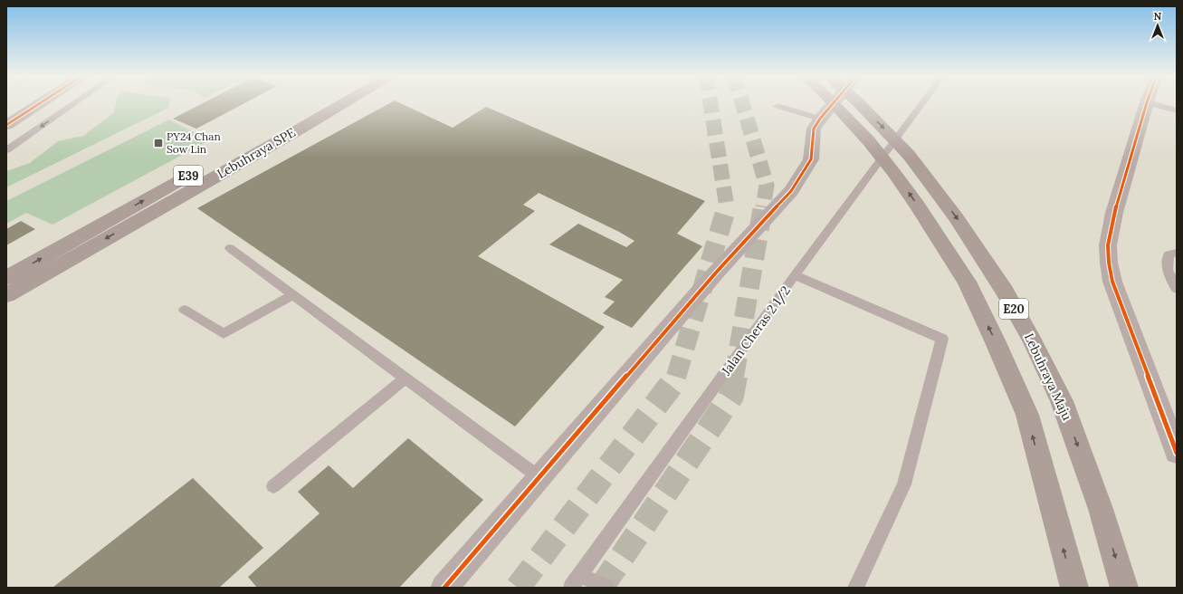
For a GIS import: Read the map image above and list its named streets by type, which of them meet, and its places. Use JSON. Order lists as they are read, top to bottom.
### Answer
{
  "streets": {
    "highway": [
      "Lebuhraya SPE",
      "E39",
      "E20",
      "Lebuhraya Maju"
    ],
    "lane": ["Jalan Cheras 2 1/2"]
  },
  "places": {
    "transit": ["PY24 Chan Sow Lin"]
  },
  "north": "top"
}
